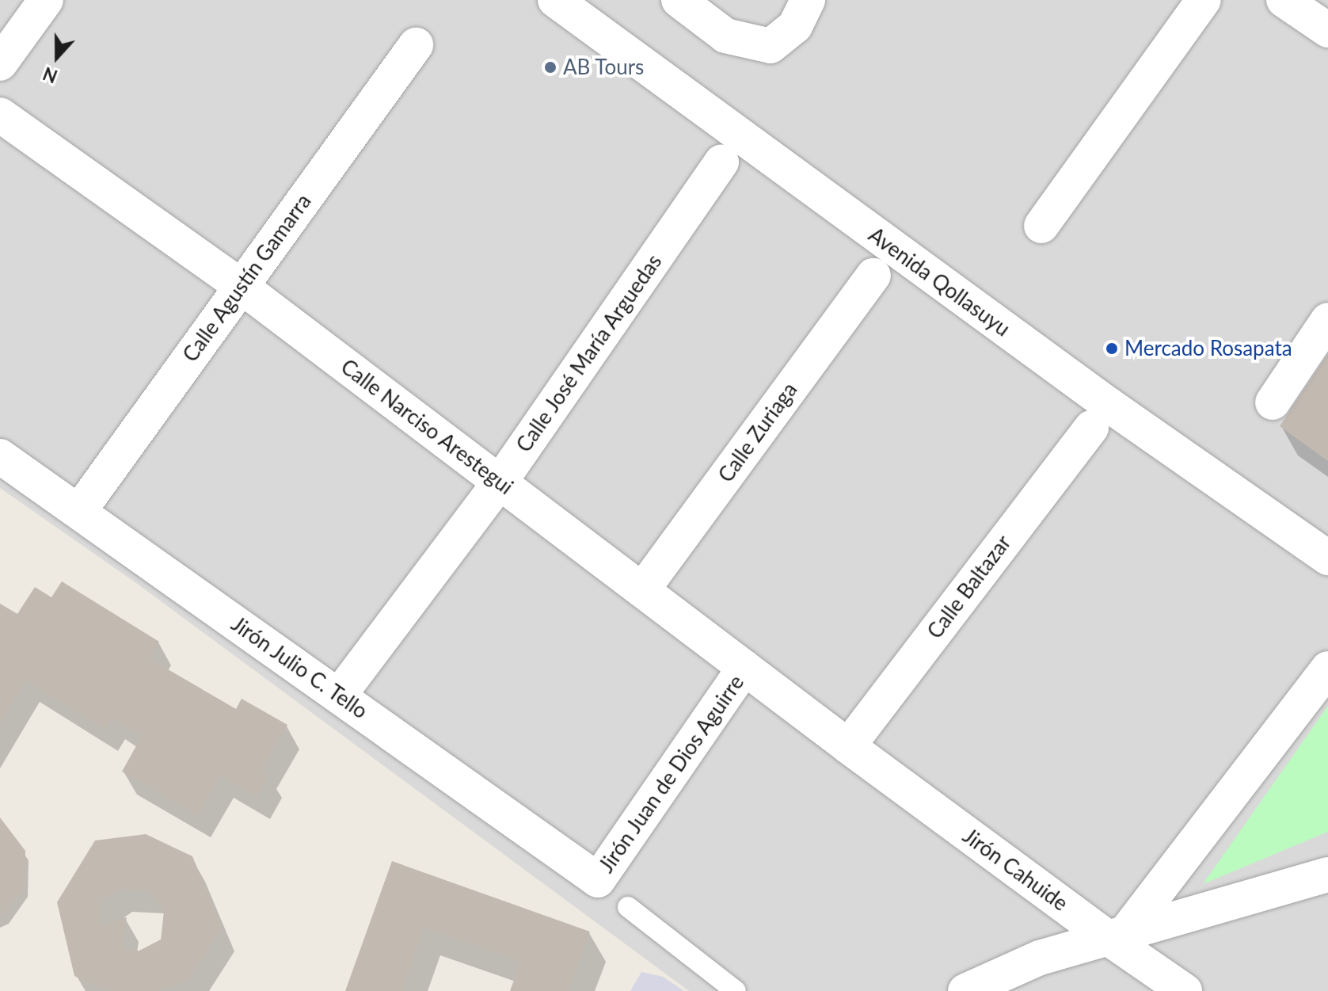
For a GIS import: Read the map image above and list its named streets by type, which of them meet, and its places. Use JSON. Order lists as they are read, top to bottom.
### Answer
{
  "streets": {
    "street": [
      "Calle Agustín Gamarra",
      "Avenida Qollasuyu",
      "Calle José María Arguedas",
      "Calle Narciso Arestegui",
      "Calle Zuriaga",
      "Calle Baltazar",
      "Jirón Julio C. Tello",
      "Jirón Juan de Dios Aguirre",
      "Jirón Cahuide"
    ]
  },
  "crossings": [
    ["Calle Agustín Gamarra", "Calle Narciso Arestegui"],
    ["Calle Agustín Gamarra", "Jirón Julio C. Tello"],
    ["Calle José María Arguedas", "Calle Narciso Arestegui"],
    ["Calle José María Arguedas", "Jirón Julio C. Tello"],
    ["Calle Narciso Arestegui", "Calle Zuriaga"],
    ["Calle Narciso Arestegui", "Calle Baltazar"],
    ["Calle Narciso Arestegui", "Jirón Juan de Dios Aguirre"],
    ["Calle Narciso Arestegui", "Jirón Cahuide"],
    ["Calle Baltazar", "Jirón Cahuide"],
    ["Jirón Julio C. Tello", "Jirón Juan de Dios Aguirre"]
  ],
  "places": ["AB Tours", "Mercado Rosapata"],
  "north": "bottom"
}
